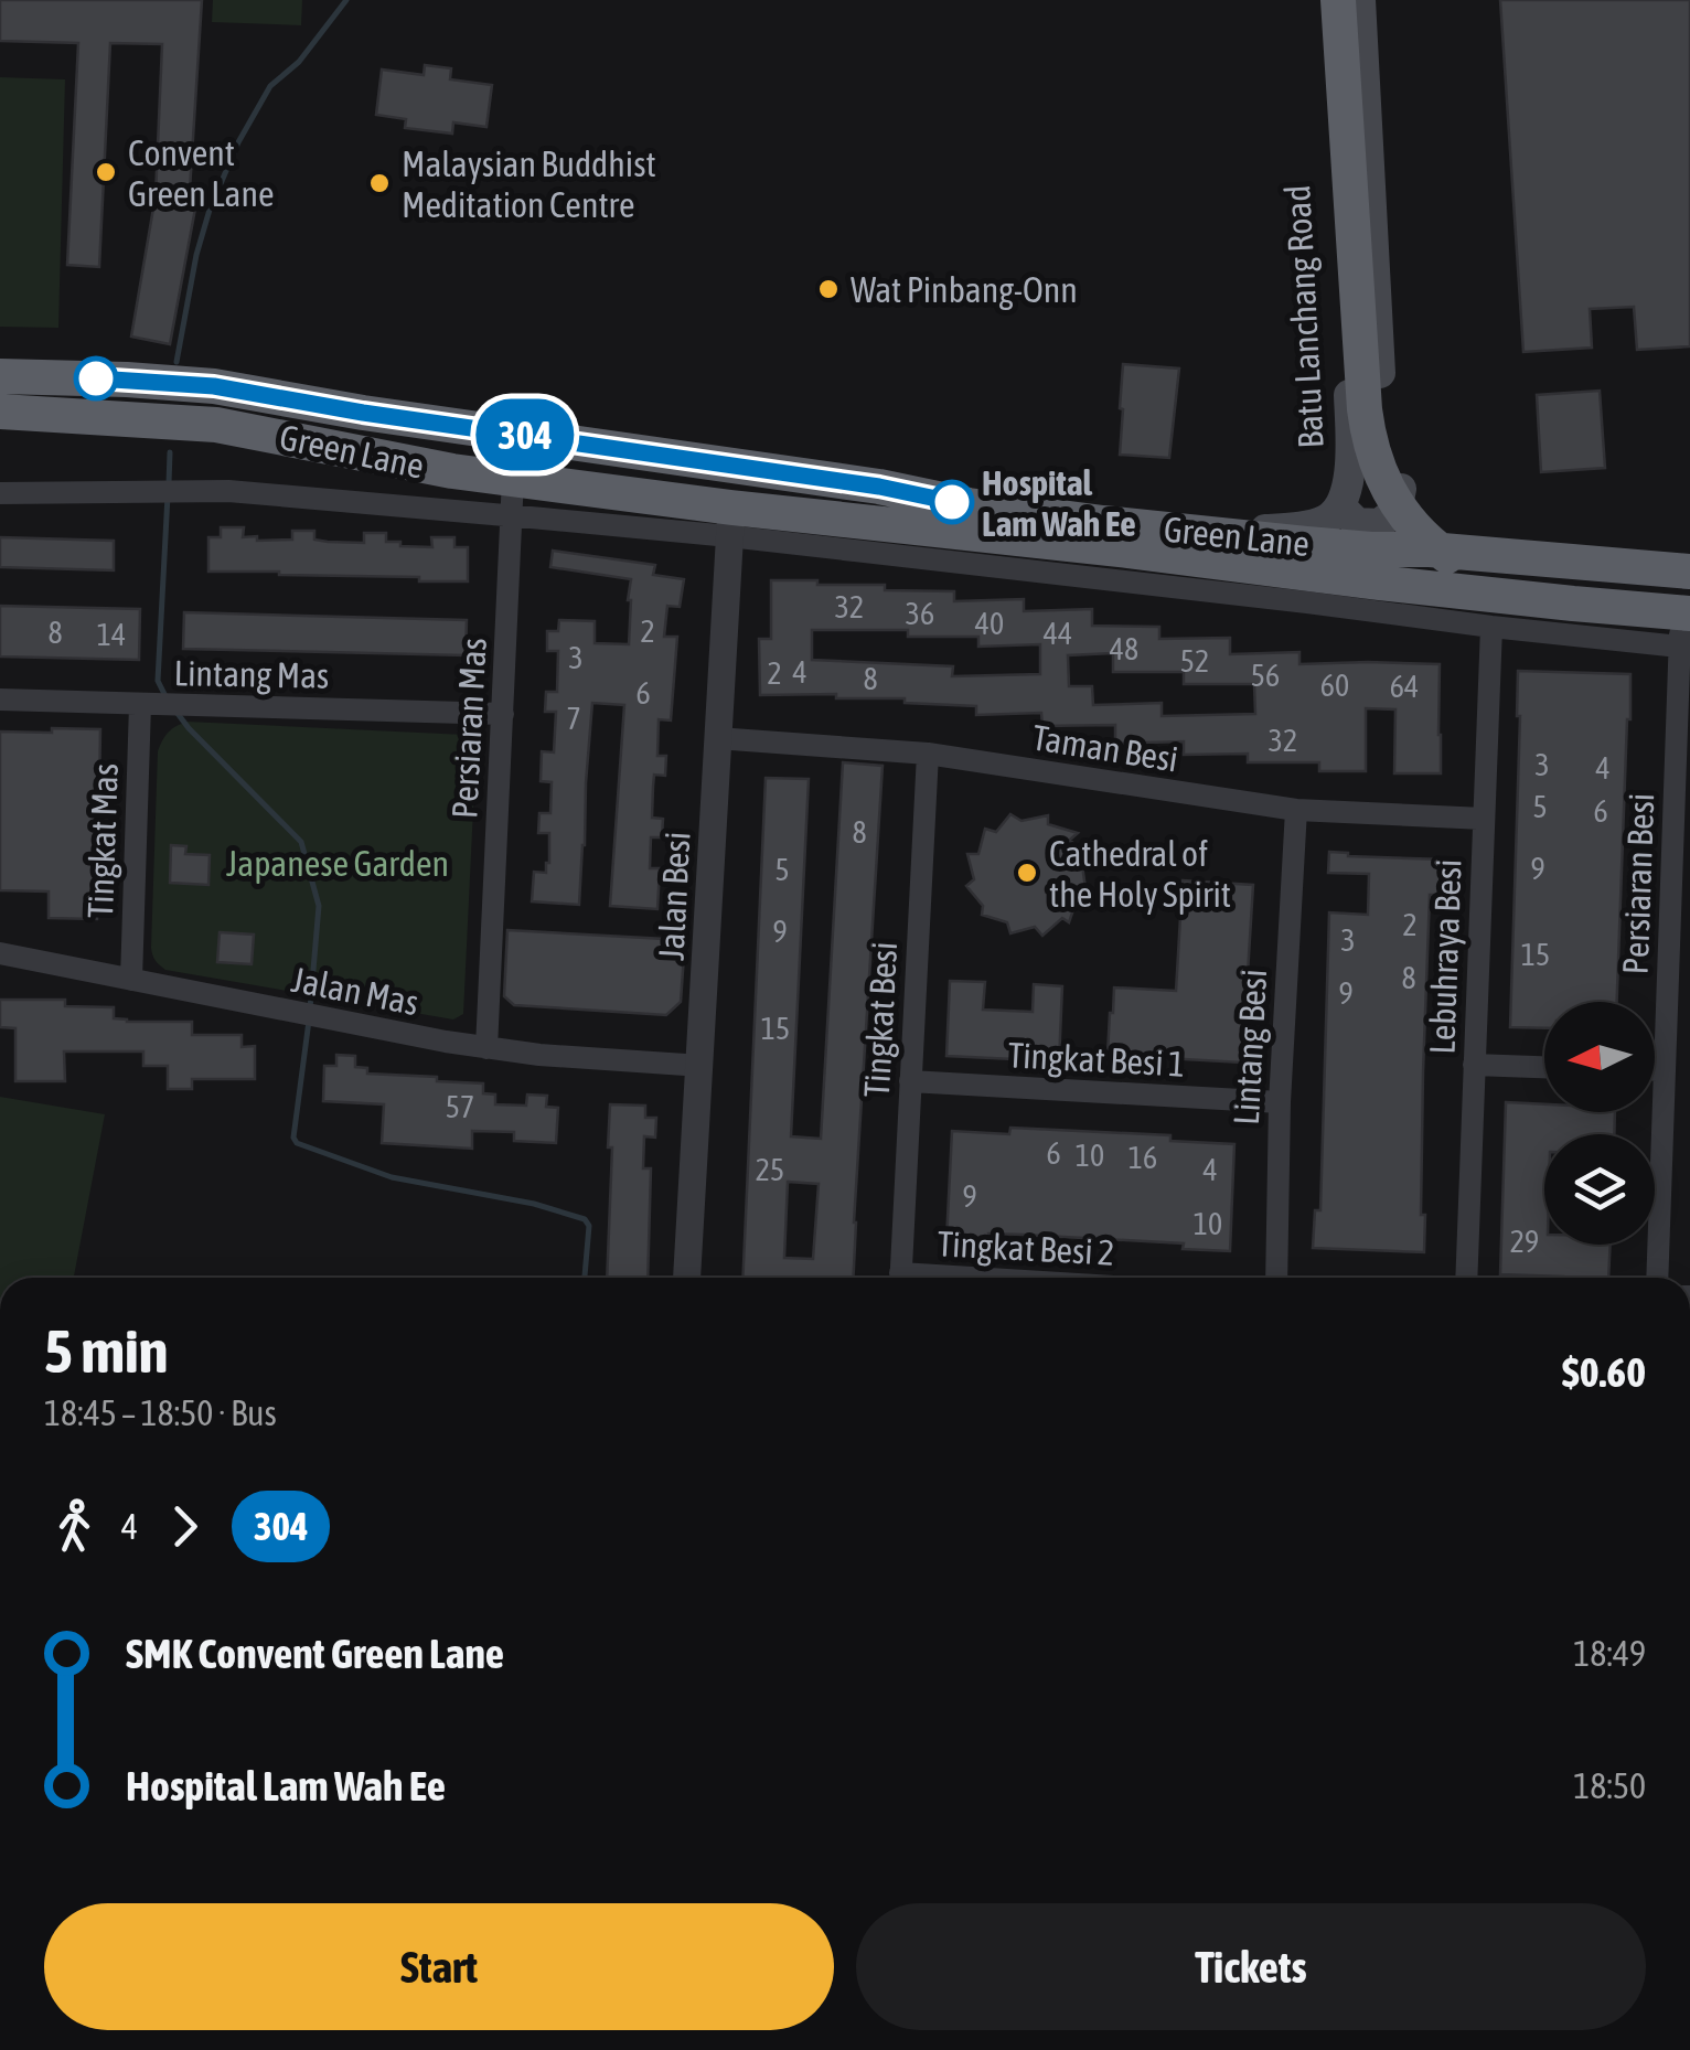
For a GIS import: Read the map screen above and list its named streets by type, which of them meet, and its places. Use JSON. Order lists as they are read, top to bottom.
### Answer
{
  "streets": {
    "highway": ["Green Lane"],
    "main road": ["Batu Lanchang Road"],
    "street": [
      "Lintang Mas",
      "Persiaran Mas",
      "Taman Besi",
      "Tingkat Mas",
      "Persiaran Besi",
      "Jalan Besi",
      "Lebuhraya Besi",
      "Jalan Mas",
      "Tingkat Besi",
      "Lintang Besi",
      "Tingkat Besi 1"
    ]
  },
  "crossings": [
    ["Batu Lanchang Road", "Green Lane"],
    ["Green Lane", "Persiaran Mas"],
    ["Green Lane", "Persiaran Besi"],
    ["Green Lane", "Jalan Besi"],
    ["Lintang Mas", "Persiaran Mas"],
    ["Lintang Mas", "Tingkat Mas"],
    ["Persiaran Mas", "Jalan Mas"],
    ["Taman Besi", "Jalan Besi"],
    ["Taman Besi", "Lebuhraya Besi"],
    ["Taman Besi", "Tingkat Besi"],
    ["Taman Besi", "Lintang Besi"],
    ["Tingkat Mas", "Jalan Mas"],
    ["Jalan Besi", "Jalan Mas"],
    ["Tingkat Besi", "Tingkat Besi 1"],
    ["Lintang Besi", "Tingkat Besi 1"]
  ],
  "parks": ["Japanese Garden"],
  "places": [
    "Convent Green Lane",
    "Malaysian Buddhist Meditation Centre",
    "Wat Pinbang-Onn",
    "Hospital Lam Wah Ee",
    "Cathedral of the Holy Spirit"
  ],
  "lines": ["bus line 304"],
  "house_numbers": [
    "32",
    "36",
    "40",
    "2",
    "8",
    "44",
    "14",
    "48",
    "3",
    "52",
    "4",
    "2",
    "56",
    "8",
    "60",
    "64",
    "6",
    "7",
    "32",
    "3",
    "4",
    "5",
    "6",
    "8",
    "9",
    "5",
    "2",
    "9",
    "3",
    "15",
    "8",
    "9",
    "15",
    "57",
    "6",
    "10",
    "16",
    "25",
    "4",
    "9",
    "10",
    "29"
  ],
  "north": "left",
  "page": {
    "on_map": "304",
    "heading": ["5 min", "18:45 – 18:50 · Bus", "$0.60"],
    "legs": ["4", "304"],
    "list": [
      {
        "name": "SMK Convent Green Lane",
        "value": "18:49"
      },
      {
        "name": "Hospital Lam Wah Ee",
        "value": "18:50"
      }
    ],
    "buttons": ["Start", "Tickets"]
  }
}
